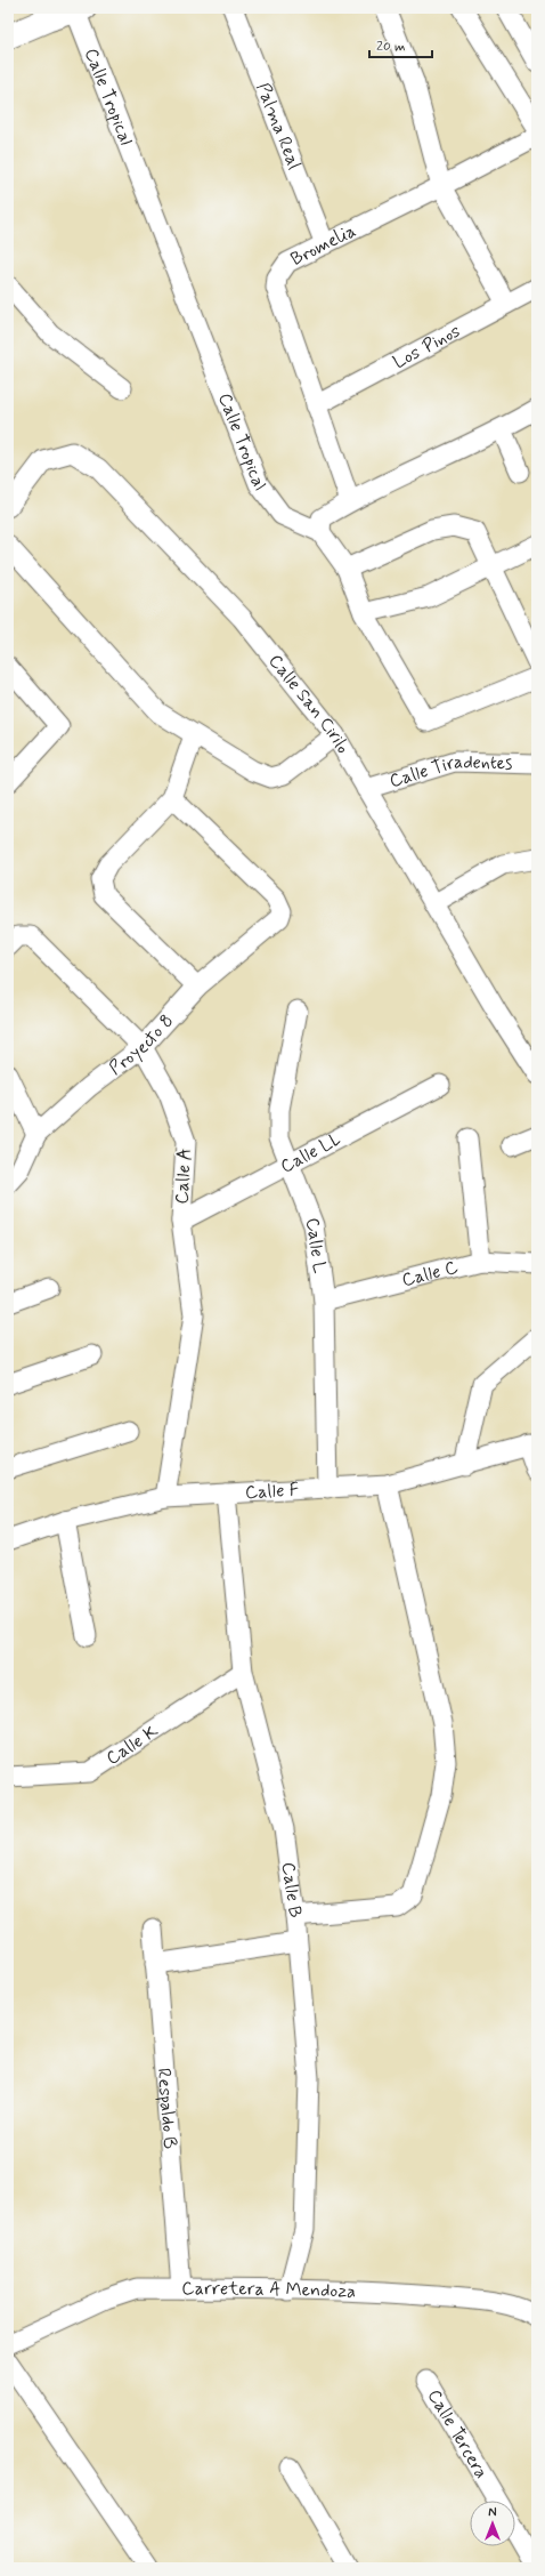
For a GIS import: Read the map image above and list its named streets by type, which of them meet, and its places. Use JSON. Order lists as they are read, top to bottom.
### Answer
{
  "streets": {
    "street": [
      "Calle Tropical",
      "Palma Real",
      "Bromelia",
      "Los Pinos",
      "Calle San Cirilo",
      "Calle Tiradentes",
      "Proyecto 8",
      "Calle LL",
      "Calle A",
      "Calle L",
      "Calle C",
      "Calle F",
      "Calle K",
      "Calle B",
      "Respaldo B",
      "Carretera A Mendoza",
      "Calle Tercera"
    ]
  },
  "crossings": [
    ["Palma Real", "Bromelia"],
    ["Bromelia", "Los Pinos"],
    ["Calle San Cirilo", "Calle Tiradentes"],
    ["Proyecto 8", "Calle A"],
    ["Calle LL", "Calle A"],
    ["Calle LL", "Calle L"],
    ["Calle A", "Calle F"],
    ["Calle L", "Calle C"],
    ["Calle L", "Calle F"],
    ["Calle F", "Calle B"],
    ["Calle K", "Calle B"],
    ["Calle B", "Carretera A Mendoza"],
    ["Respaldo B", "Carretera A Mendoza"]
  ],
  "scale_bar": "20 m",
  "north": "top"
}
